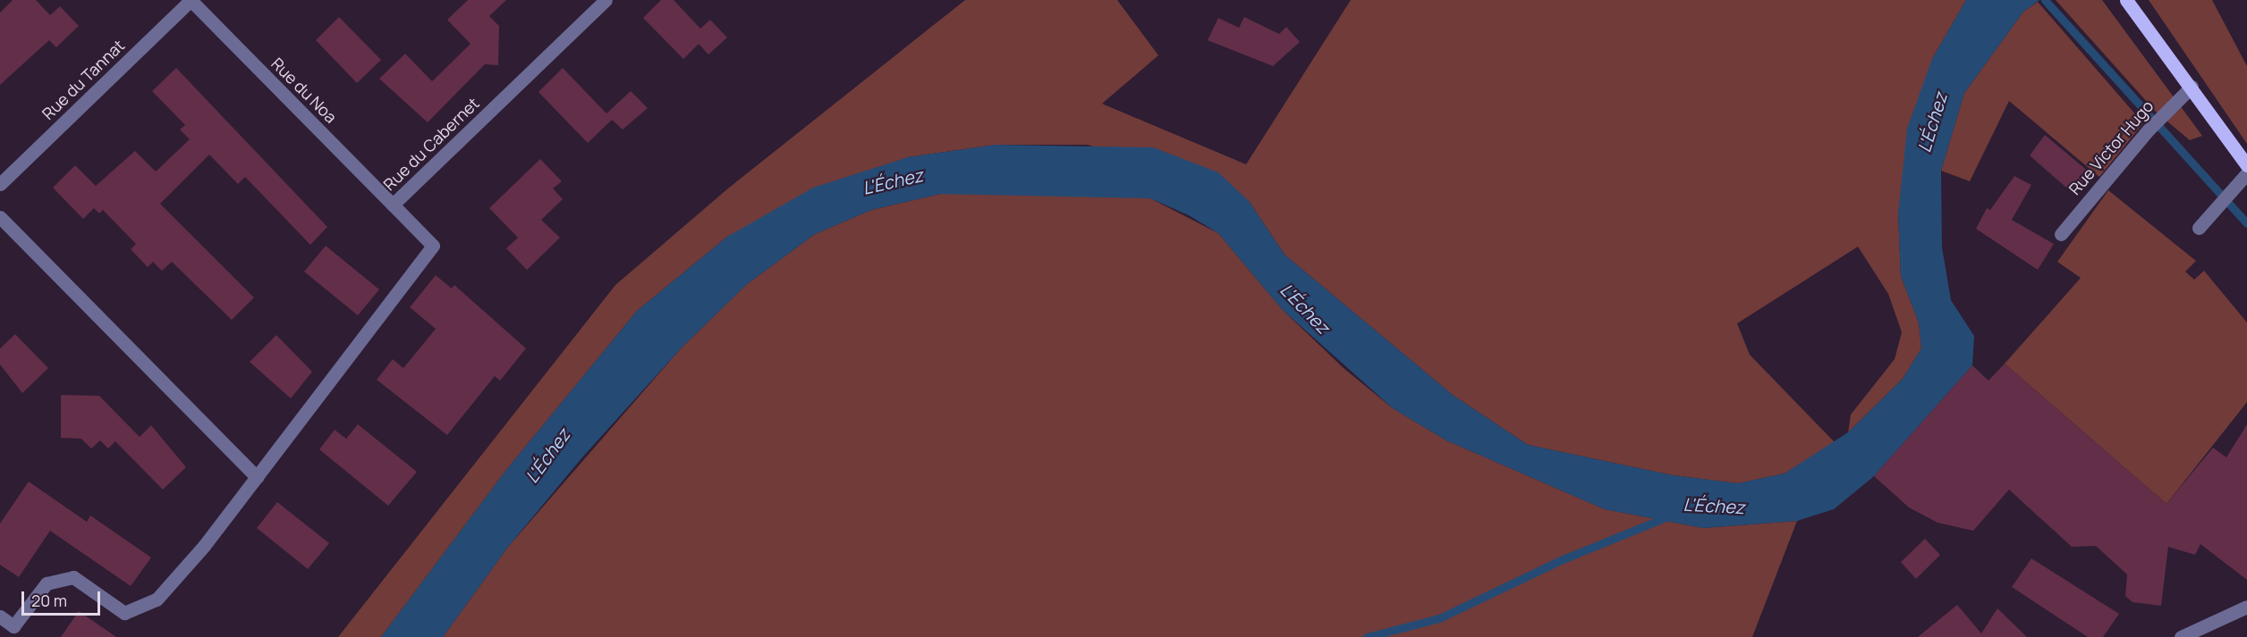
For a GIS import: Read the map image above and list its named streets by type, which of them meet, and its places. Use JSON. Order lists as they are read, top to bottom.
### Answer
{
  "streets": {
    "street": [
      "Rue du Tannat",
      "Rue du Noa",
      "Rue du Cabernet",
      "Rue Victor Hugo"
    ]
  },
  "crossings": [
    ["Rue du Tannat", "Rue du Noa"],
    ["Rue du Noa", "Rue du Cabernet"]
  ],
  "water": ["L'Échez"],
  "scale_bar": "20 m"
}
